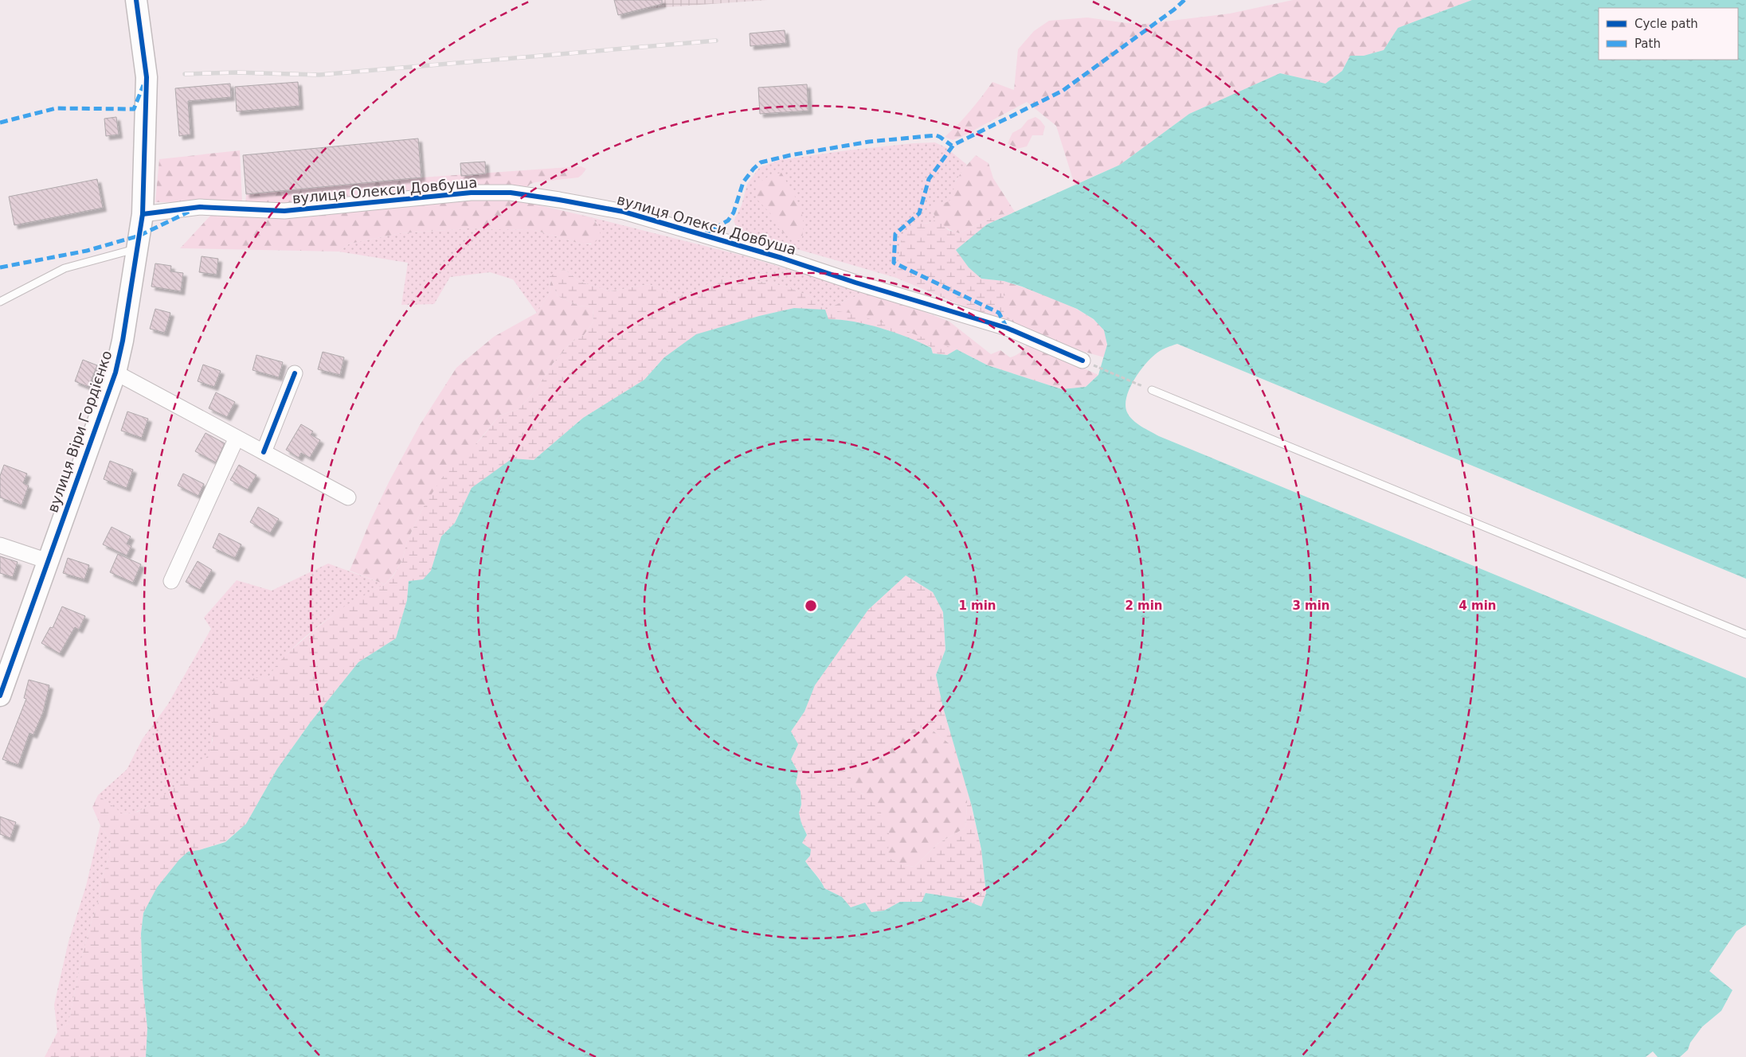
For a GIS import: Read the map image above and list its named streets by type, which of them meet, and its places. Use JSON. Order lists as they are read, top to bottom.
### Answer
{
  "streets": {
    "street": ["вулиця Олекси Довбуша", "вулиця Віри Гордієнко"]
  },
  "crossings": [
    ["вулиця Олекси Довбуша", "вулиця Віри Гордієнко"]
  ],
  "legend": ["Cycle path", "Path"],
  "rings": [
    "1 min",
    "2 min",
    "3 min",
    "4 min"
  ]
}
